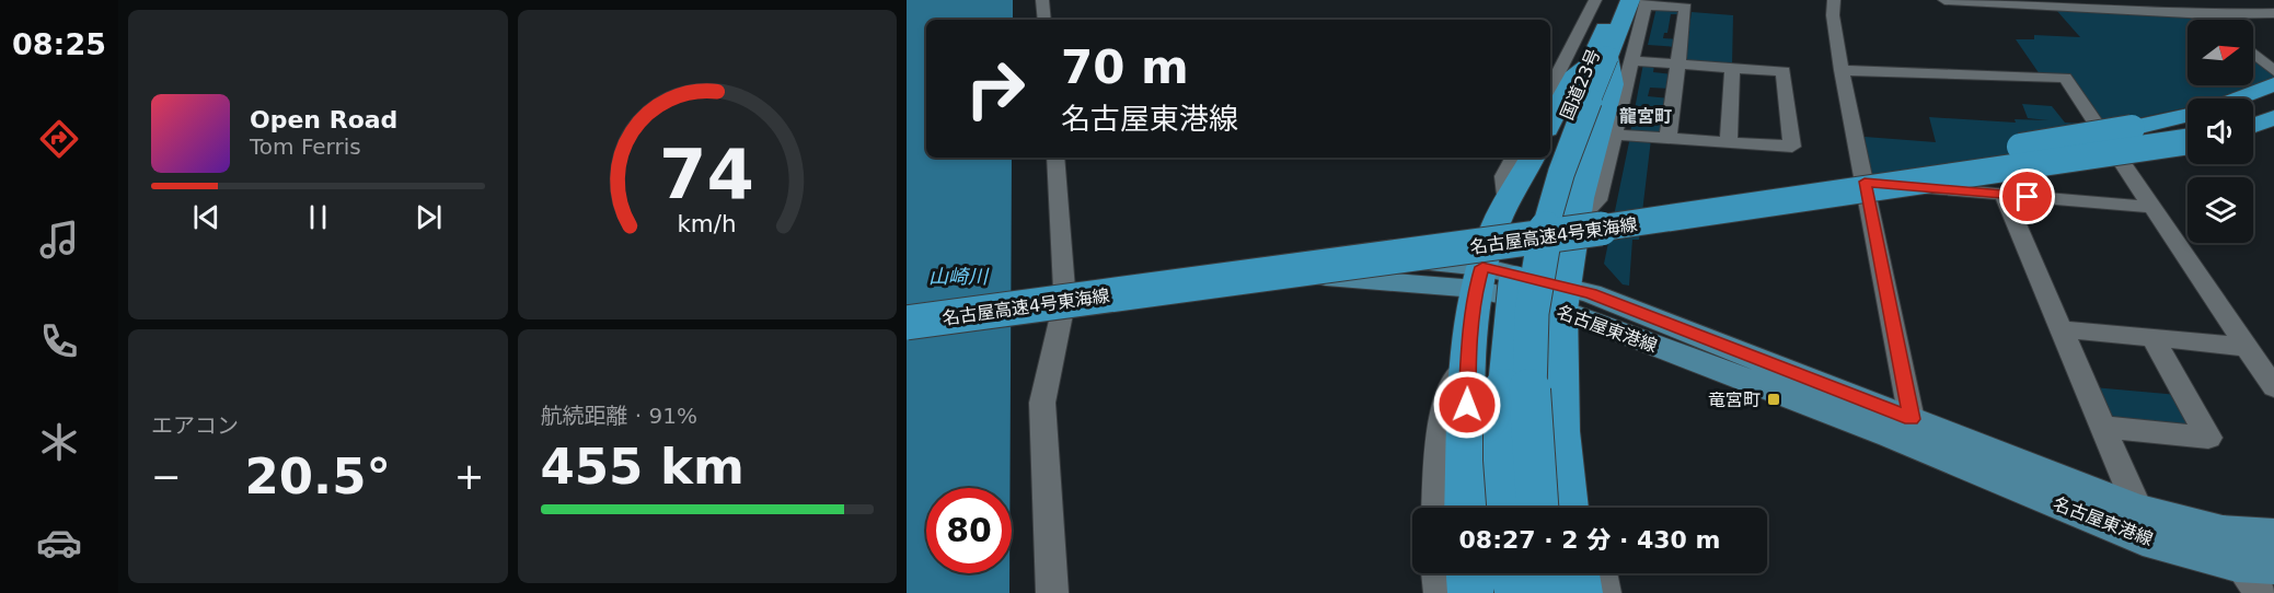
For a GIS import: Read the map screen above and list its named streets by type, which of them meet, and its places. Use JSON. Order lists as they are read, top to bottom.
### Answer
{
  "streets": {
    "highway": ["国道23号", "名古屋高速4号東海線"],
    "main road": ["名古屋東港線"]
  },
  "crossings": [
    ["名古屋高速4号東海線", "名古屋東港線"]
  ],
  "districts": ["龍宮町"],
  "water": ["山崎川"],
  "places": {
    "transit": ["竜宮町"]
  },
  "north": "right",
  "page": {
    "tabs": "08:25",
    "turn": ["70 m", "名古屋東港線"],
    "song": ["Open Road", "Tom Ferris"],
    "tile": [
      "エアコン",
      ["航続距離 · 91%", "455 km"]
    ],
    "heat": ["−", "20.5°", "+"],
    "limit": "80",
    "trip": "08:27 · 2 分 · 430 m",
    "gauge": ["74", "km/h"]
  }
}
